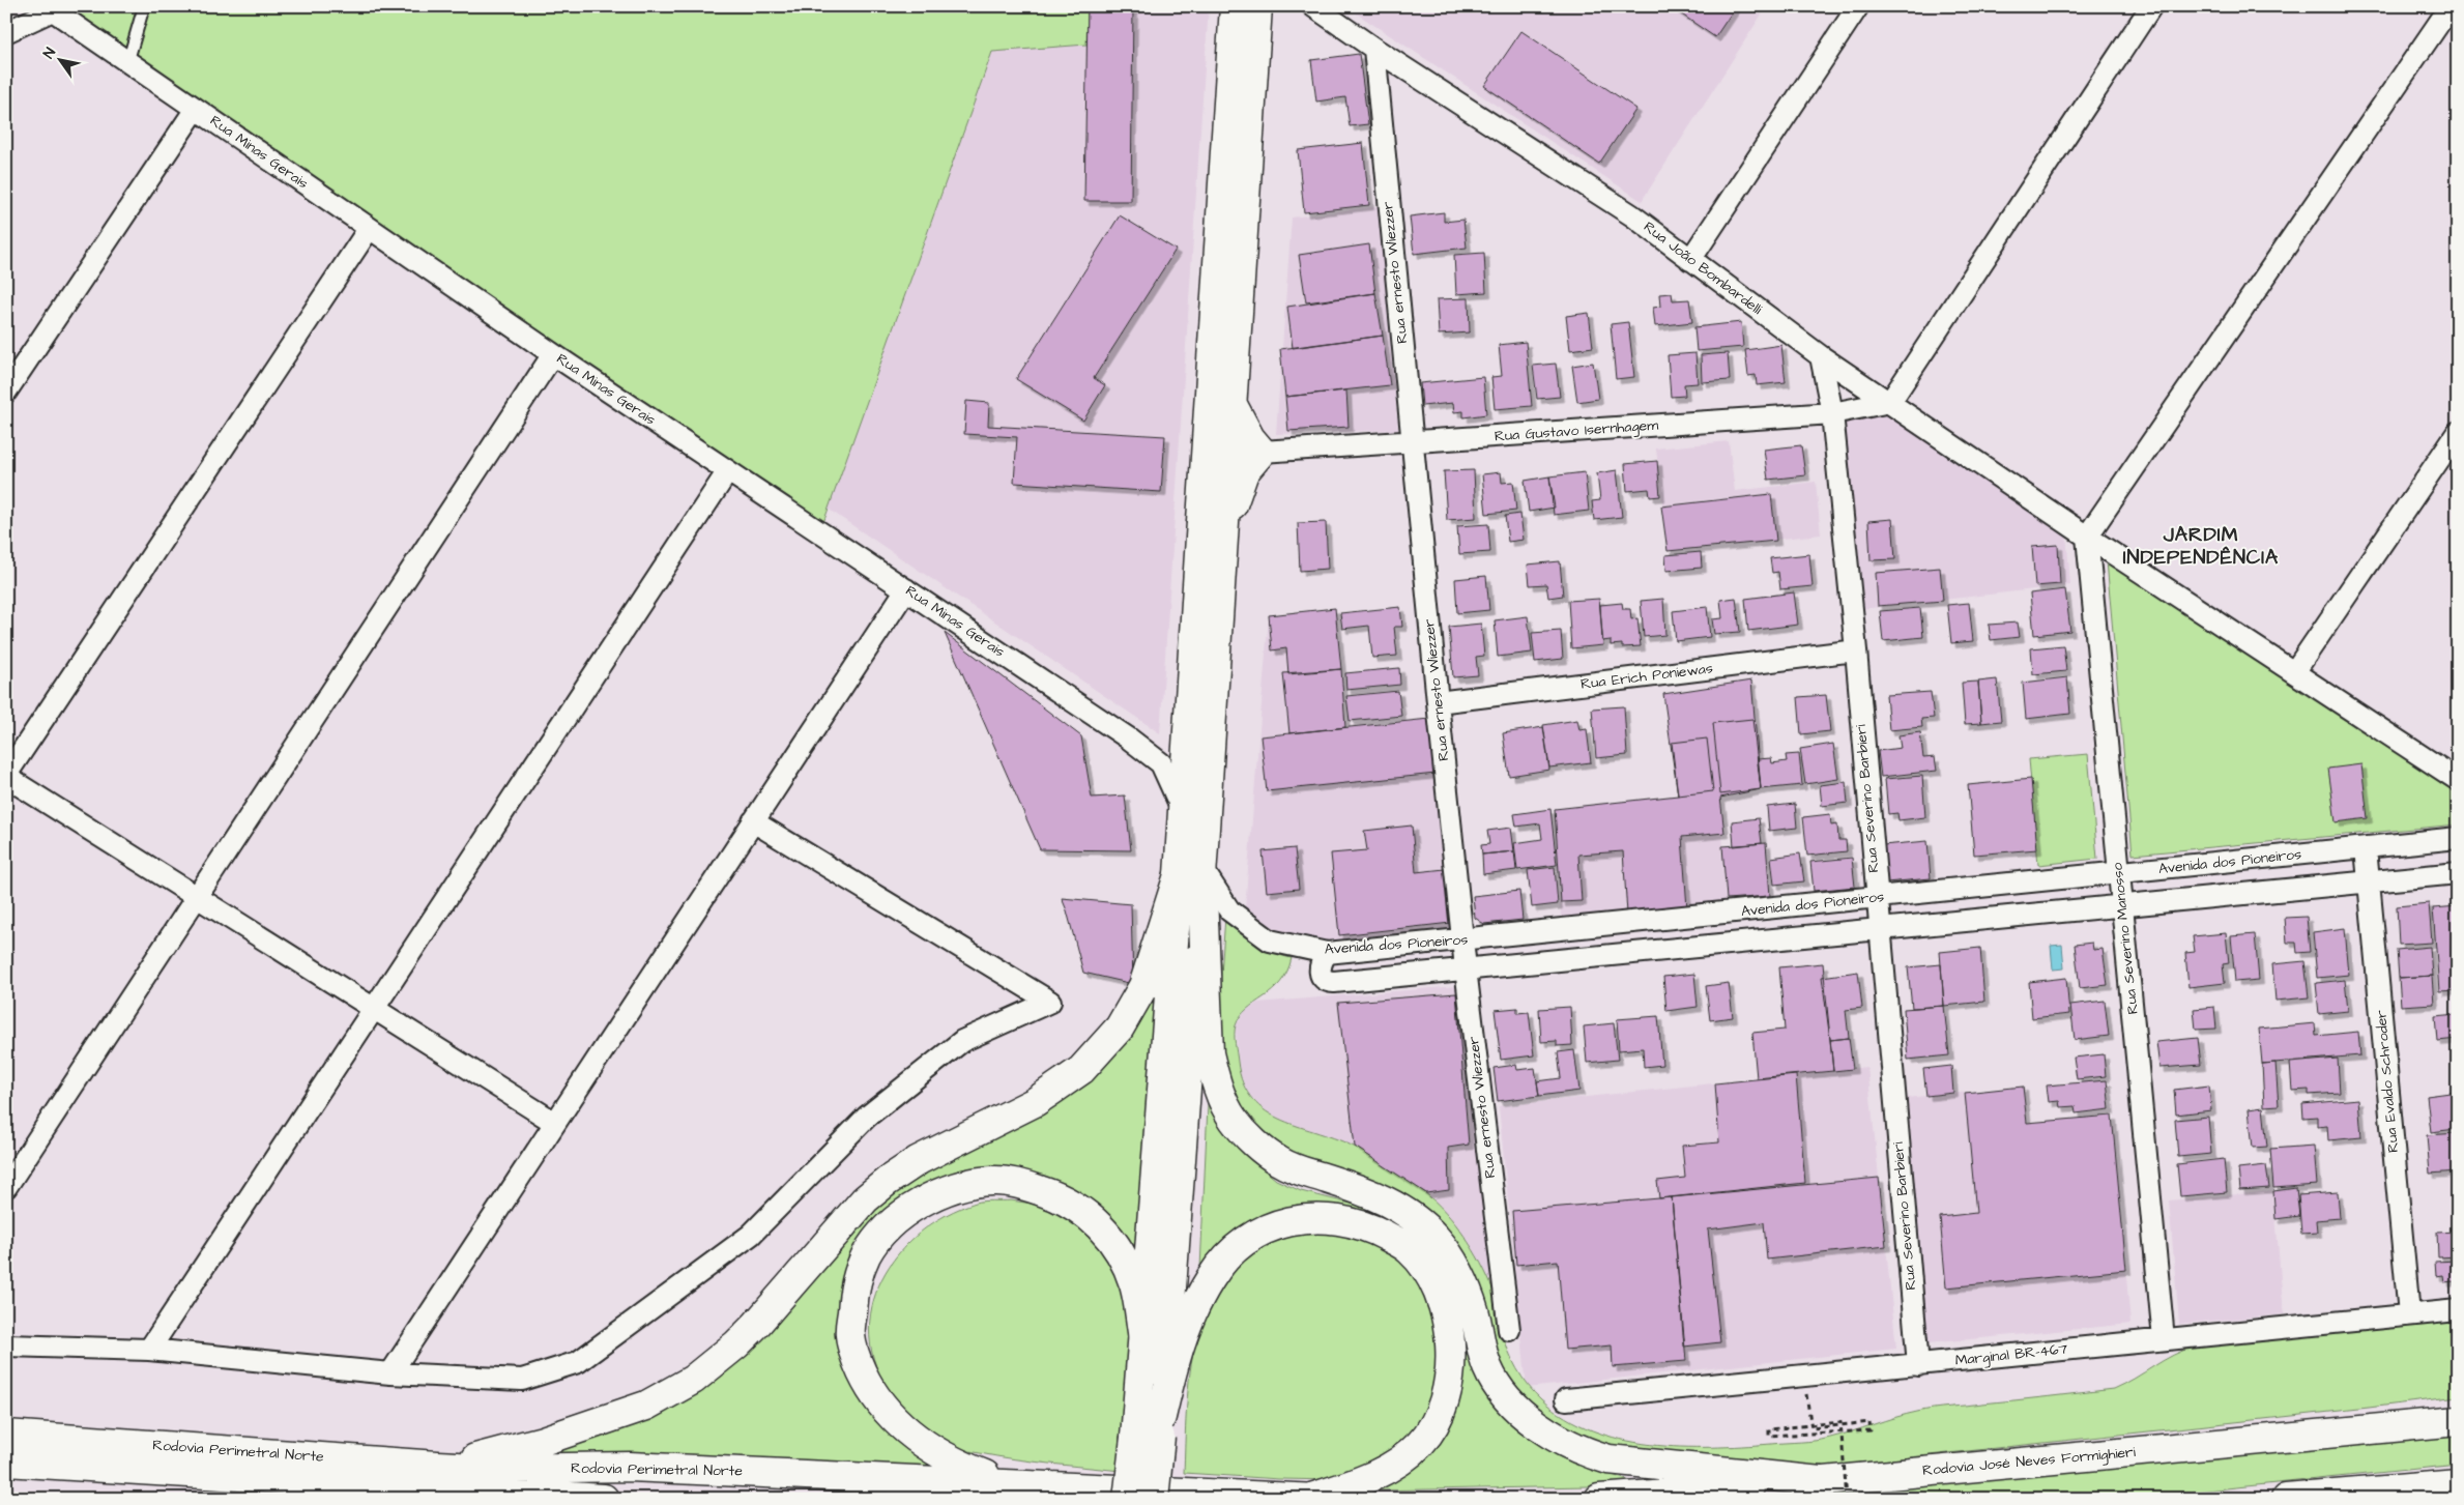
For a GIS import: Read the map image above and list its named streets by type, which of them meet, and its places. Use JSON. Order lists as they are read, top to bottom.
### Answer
{
  "streets": {
    "main road": ["Rodovia Perimetral Norte", "Rodovia José Neves Formighieri"],
    "street": [
      "Rua Minas Gerais",
      "Rua João Bombardelli",
      "Rua ernesto Wiezzer",
      "Rua Gustavo Isernhagem",
      "Rua Erich Poniewas",
      "Rua Severino Barbieri",
      "Avenida dos Pioneiros",
      "Rua Severino Manosso",
      "Rua Evaldo Schroder",
      "Marginal BR-467"
    ]
  },
  "crossings": [
    ["Rua João Bombardelli", "Rua ernesto Wiezzer"],
    ["Rua João Bombardelli", "Rua Gustavo Isernhagem"],
    ["Rua João Bombardelli", "Rua Severino Barbieri"],
    ["Rua João Bombardelli", "Rua Severino Manosso"],
    ["Rua ernesto Wiezzer", "Rua Gustavo Isernhagem"],
    ["Rua ernesto Wiezzer", "Rua Erich Poniewas"],
    ["Rua ernesto Wiezzer", "Avenida dos Pioneiros"],
    ["Rua Gustavo Isernhagem", "Rua Severino Barbieri"],
    ["Rua Erich Poniewas", "Rua Severino Barbieri"],
    ["Rua Severino Barbieri", "Avenida dos Pioneiros"],
    ["Rua Severino Barbieri", "Marginal BR-467"],
    ["Avenida dos Pioneiros", "Rua Severino Manosso"],
    ["Avenida dos Pioneiros", "Rua Evaldo Schroder"],
    ["Rua Severino Manosso", "Marginal BR-467"],
    ["Rua Evaldo Schroder", "Marginal BR-467"]
  ],
  "districts": ["JARDIM INDEPENDÊNCIA"],
  "north": "top left"
}
